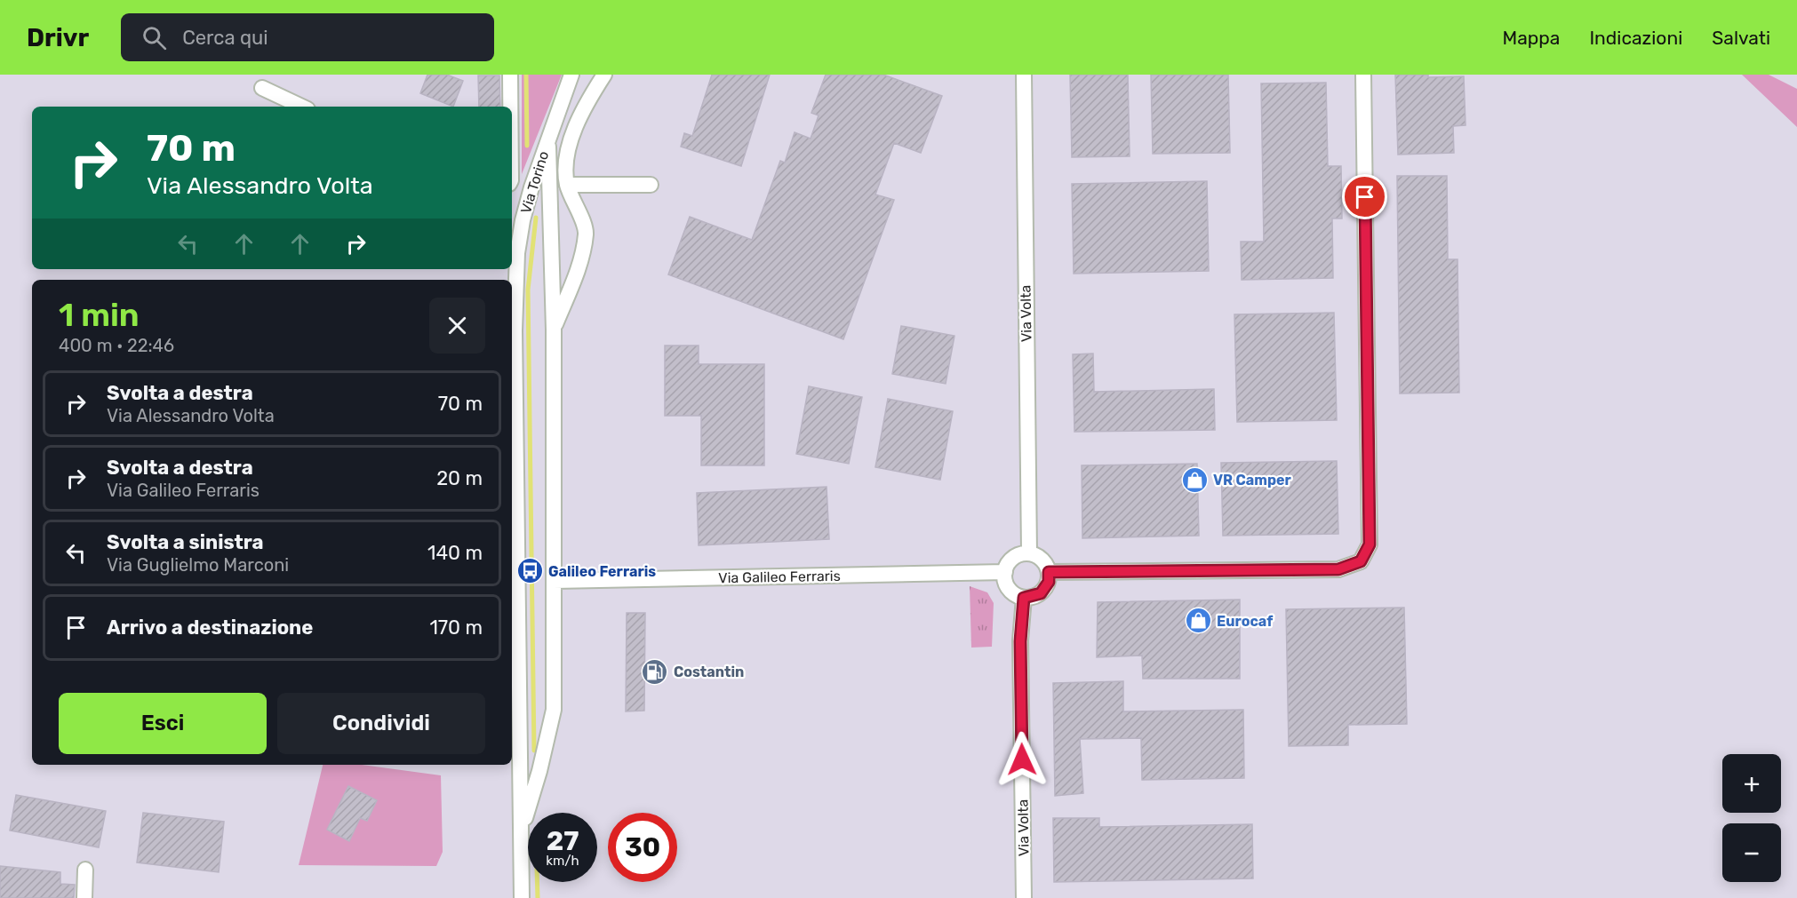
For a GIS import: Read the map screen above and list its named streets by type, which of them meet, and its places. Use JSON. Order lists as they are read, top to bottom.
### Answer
{
  "streets": {
    "street": ["Via Torino", "Via Volta", "Via Galileo Ferraris"]
  },
  "crossings": [
    ["Via Volta", "Via Galileo Ferraris"]
  ],
  "places": {
    "shop": ["VR Camper", "Eurocaf"],
    "bus stop": ["Galileo Ferraris"],
    "fuel station": ["Costantin"]
  },
  "page": {
    "header": "Drivr",
    "search": "Cerca qui",
    "nav": ["Mappa", "Indicazioni", "Salvati"],
    "turn": ["70 m", "Via Alessandro Volta"],
    "heading": ["1 min", "400 m · 22:46"],
    "list": [
      {
        "name": "Svolta a destra",
        "note": "Via Alessandro Volta",
        "value": "70 m"
      },
      {
        "name": "Svolta a destra",
        "note": "Via Galileo Ferraris",
        "value": "20 m"
      },
      {
        "name": "Svolta a sinistra",
        "note": "Via Guglielmo Marconi",
        "value": "140 m"
      },
      {
        "name": "Arrivo a destinazione",
        "value": "170 m"
      }
    ],
    "buttons": ["Esci", "Condividi"],
    "map_buttons": ["+", "−"],
    "speed": "27 km/h",
    "limit": "30"
  }
}
